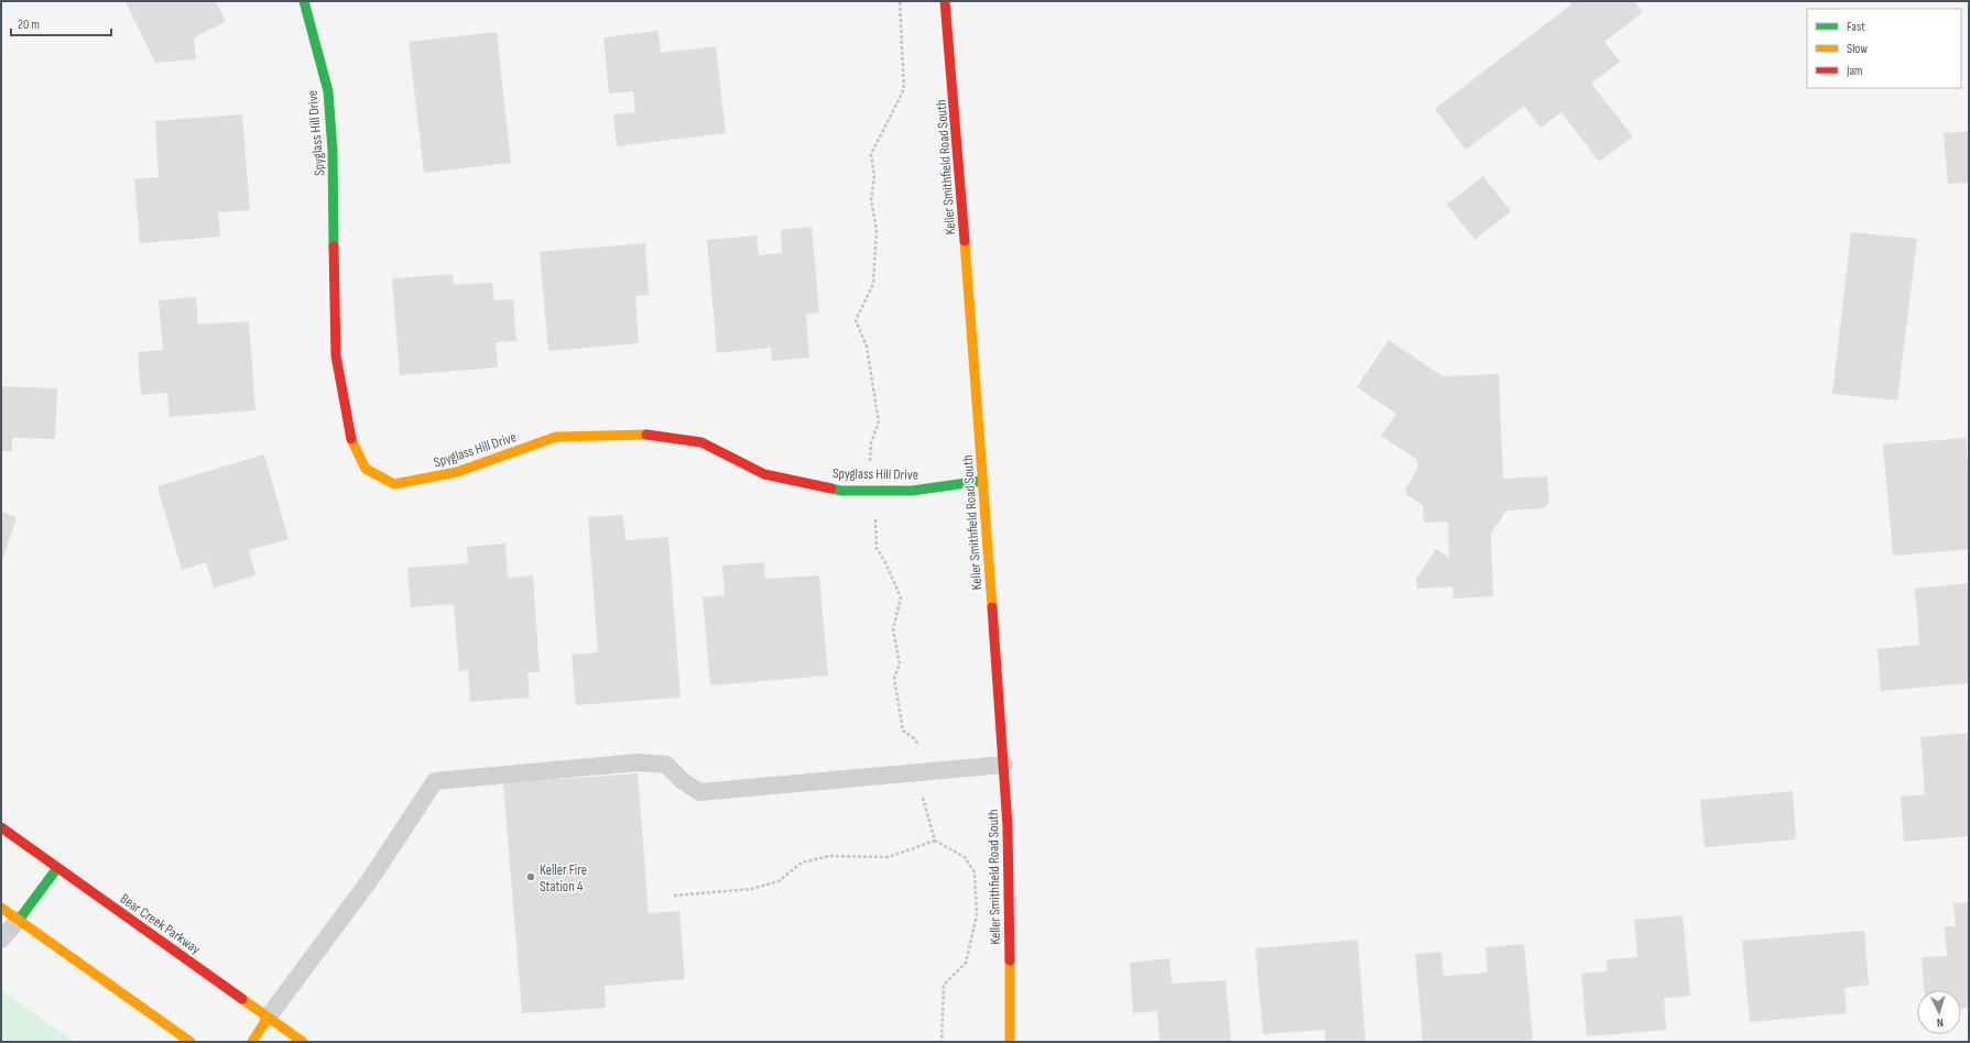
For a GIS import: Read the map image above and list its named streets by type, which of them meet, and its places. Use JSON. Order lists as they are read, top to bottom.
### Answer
{
  "streets": {
    "main road": ["Spyglass Hill Drive", "Keller Smithfield Road South", "Bear Creek Parkway"]
  },
  "crossings": [
    ["Spyglass Hill Drive", "Keller Smithfield Road South"]
  ],
  "places": ["Keller Fire Station 4"],
  "legend": ["Fast", "Slow", "Jam"],
  "scale_bar": "20 m",
  "north": "bottom"
}
